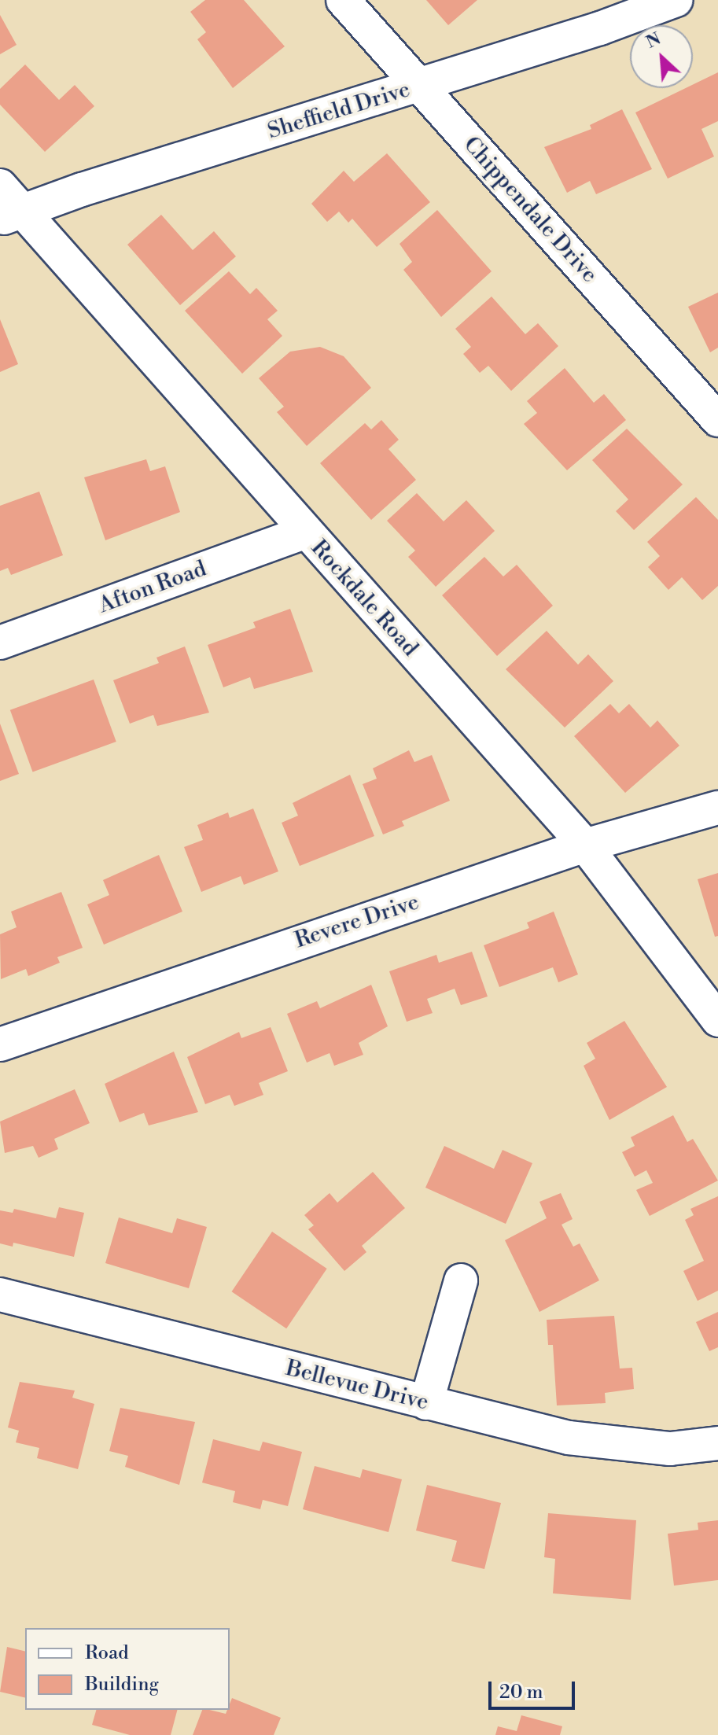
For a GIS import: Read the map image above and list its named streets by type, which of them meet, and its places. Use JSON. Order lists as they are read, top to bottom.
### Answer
{
  "streets": {
    "street": [
      "Sheffield Drive",
      "Chippendale Drive",
      "Afton Road",
      "Rockdale Road",
      "Revere Drive",
      "Bellevue Drive"
    ]
  },
  "crossings": [
    ["Sheffield Drive", "Chippendale Drive"],
    ["Sheffield Drive", "Rockdale Road"],
    ["Afton Road", "Rockdale Road"],
    ["Rockdale Road", "Revere Drive"]
  ],
  "legend": ["Road", "Building"],
  "scale_bar": "20 m",
  "north": "top left"
}
